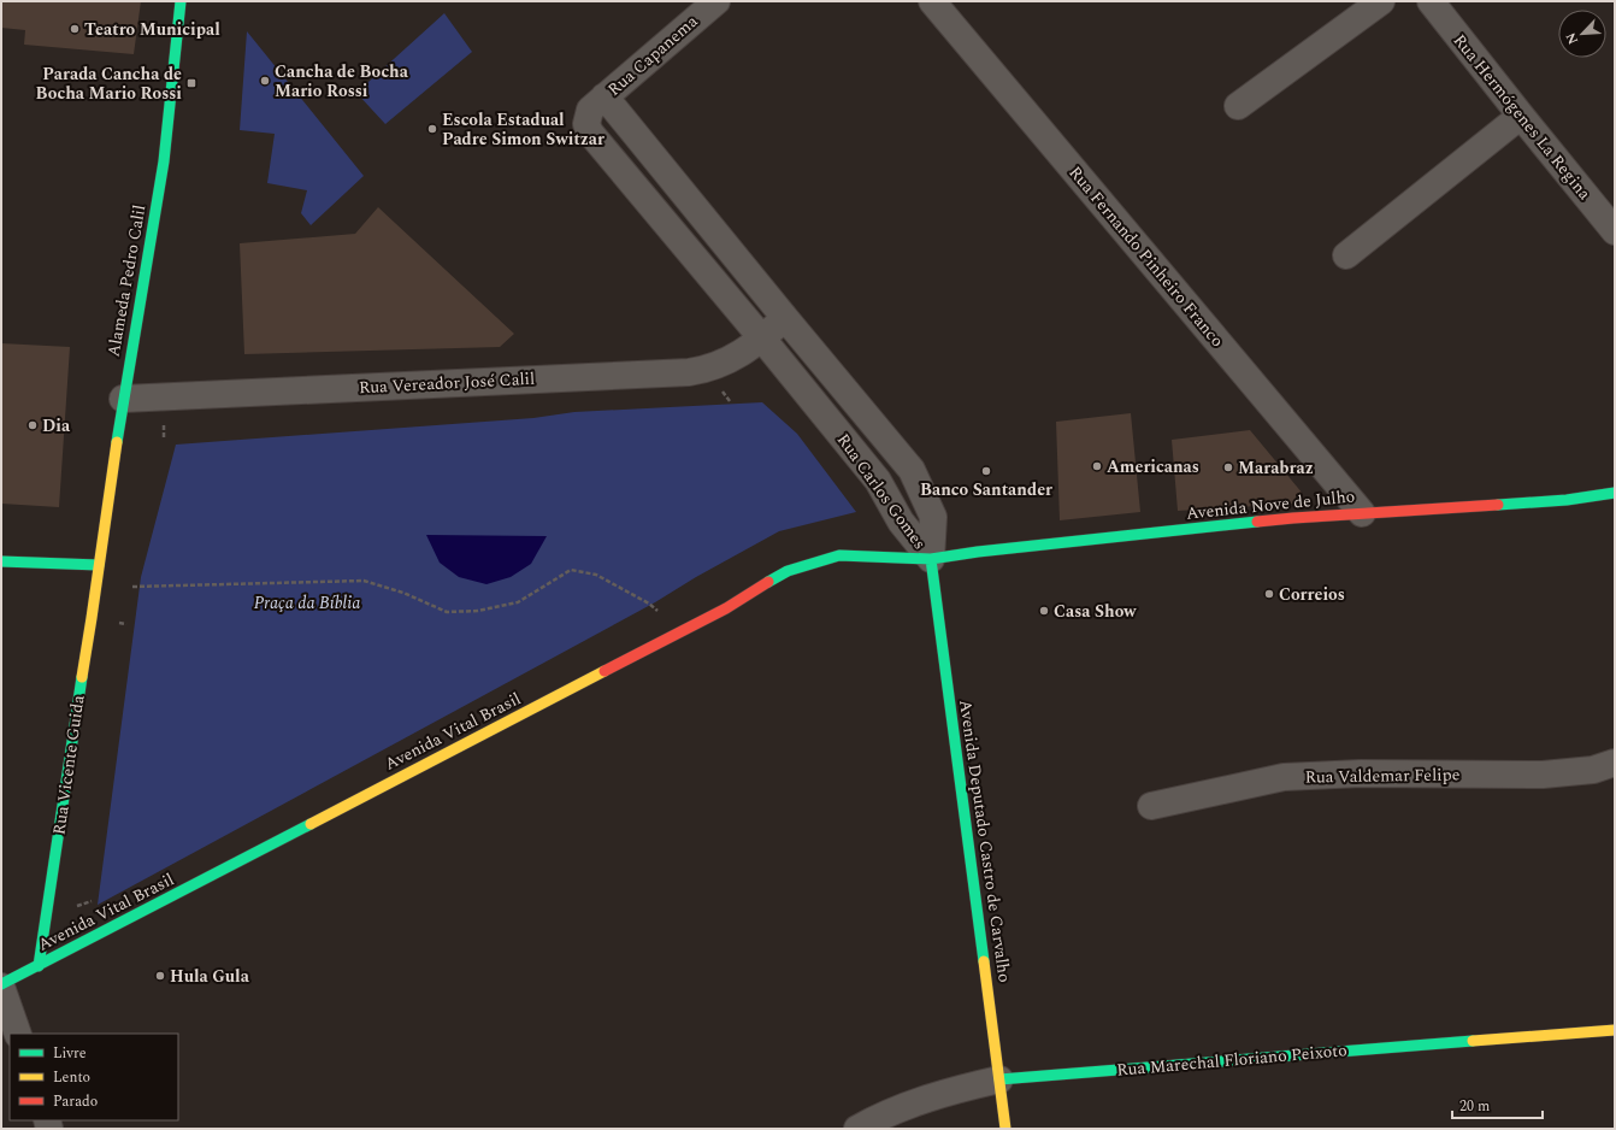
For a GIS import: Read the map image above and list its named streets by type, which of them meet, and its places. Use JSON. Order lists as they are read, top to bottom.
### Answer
{
  "streets": {
    "main road": [
      "Alameda Pedro Calil",
      "Avenida Nove de Julho",
      "Avenida Vital Brasil",
      "Rua Vicente Guida",
      "Avenida Deputado Castro de Carvalho",
      "Rua Marechal Floriano Peixoto"
    ],
    "street": [
      "Rua Capanema",
      "Rua Hermógenes La Regina",
      "Rua Fernando Pinheiro Franco",
      "Rua Vereador José Calil",
      "Rua Carlos Gomes",
      "Rua Valdemar Felipe"
    ]
  },
  "crossings": [
    ["Rua Capanema", "Rua Carlos Gomes"],
    ["Rua Fernando Pinheiro Franco", "Avenida Nove de Julho"],
    ["Alameda Pedro Calil", "Rua Vereador José Calil"],
    ["Alameda Pedro Calil", "Rua Vicente Guida"],
    ["Rua Vereador José Calil", "Rua Carlos Gomes"],
    ["Rua Carlos Gomes", "Avenida Nove de Julho"],
    ["Rua Carlos Gomes", "Avenida Vital Brasil"],
    ["Rua Carlos Gomes", "Avenida Deputado Castro de Carvalho"],
    ["Avenida Nove de Julho", "Avenida Vital Brasil"],
    ["Avenida Nove de Julho", "Avenida Deputado Castro de Carvalho"],
    ["Avenida Vital Brasil", "Rua Vicente Guida"],
    ["Avenida Vital Brasil", "Avenida Deputado Castro de Carvalho"],
    ["Avenida Deputado Castro de Carvalho", "Rua Marechal Floriano Peixoto"]
  ],
  "parks": ["Praça da Bíblia"],
  "places": {
    "other": [
      "Teatro Municipal",
      "Cancha de Bocha Mario Rossi",
      "Escola Estadual Padre Simon Switzar",
      "Dia",
      "Americanas",
      "Marabraz",
      "Banco Santander",
      "Correios",
      "Casa Show",
      "Hula Gula"
    ],
    "transit": ["Parada Cancha de Bocha Mario Rossi"]
  },
  "legend": ["Livre", "Lento", "Parado"],
  "scale_bar": "20 m",
  "north": "bottom left"
}
